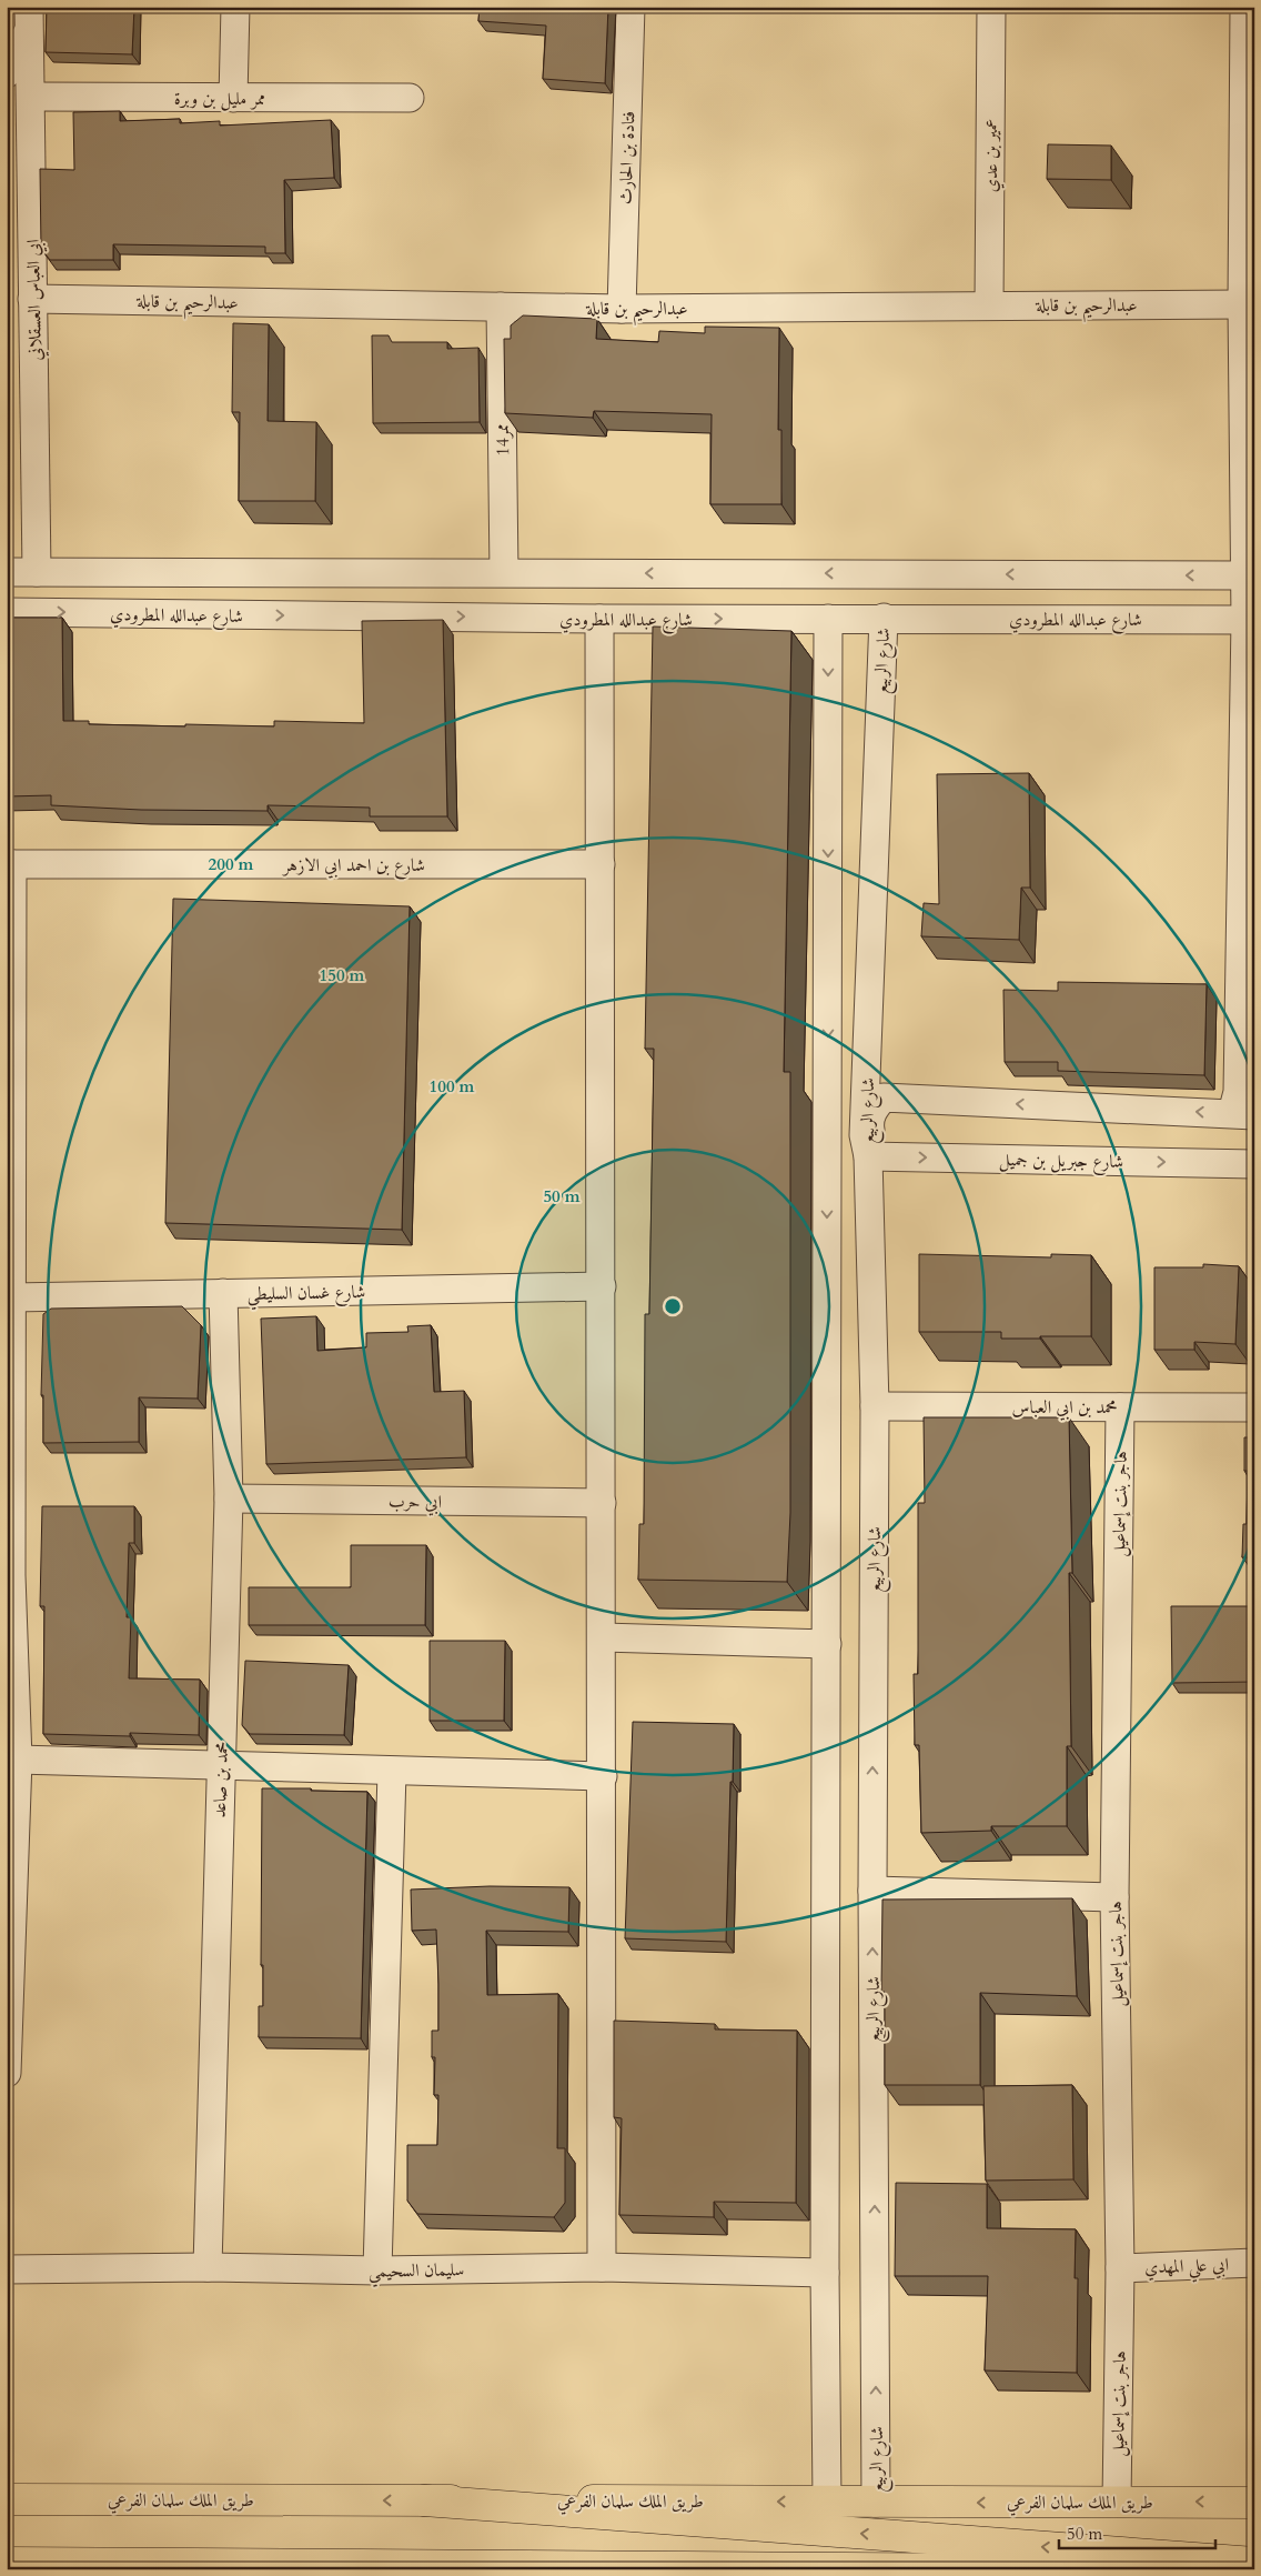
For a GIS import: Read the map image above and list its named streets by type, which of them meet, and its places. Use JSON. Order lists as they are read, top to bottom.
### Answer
{
  "streets": {
    "main road": ["طريق الملك سلمان الفرعي"],
    "street": [
      "ممر مليل بن وبرة",
      "عمير بن عدي",
      "فتادة بن الحارث",
      "ابي العباس العسقلاني",
      "عبدالرحيم بن قابلة",
      "ممر14",
      "شارع عبدالله المطرودي",
      "شارع الربيع",
      "شارع بن احمد ابي الازهر",
      "شارع جبريل بن جميل",
      "شارع غسان السليطي",
      "محمد بن ابي العباس",
      "ابي حرب",
      "هاجر بنت إسماعيل",
      "محمد بن صاعد",
      "ابي علي المهدي",
      "سليمان السحيمي"
    ]
  },
  "crossings": [
    ["ممر مليل بن وبرة", "ابي العباس العسقلاني"],
    ["عمير بن عدي", "عبدالرحيم بن قابلة"],
    ["فتادة بن الحارث", "عبدالرحيم بن قابلة"],
    ["ابي العباس العسقلاني", "عبدالرحيم بن قابلة"],
    ["عبدالرحيم بن قابلة", "ممر14"],
    ["شارع عبدالله المطرودي", "شارع الربيع"],
    ["شارع الربيع", "شارع جبريل بن جميل"],
    ["شارع الربيع", "محمد بن ابي العباس"],
    ["شارع الربيع", "طريق الملك سلمان الفرعي"],
    ["شارع غسان السليطي", "محمد بن صاعد"],
    ["محمد بن ابي العباس", "هاجر بنت إسماعيل"],
    ["ابي حرب", "محمد بن صاعد"],
    ["هاجر بنت إسماعيل", "ابي علي المهدي"],
    ["هاجر بنت إسماعيل", "طريق الملك سلمان الفرعي"],
    ["محمد بن صاعد", "سليمان السحيمي"]
  ],
  "one_way": ["شارع جبريل بن جميل"],
  "scale_bar": "50 m",
  "rings": [
    "200 m",
    "150 m",
    "100 m",
    "50 m"
  ]
}
